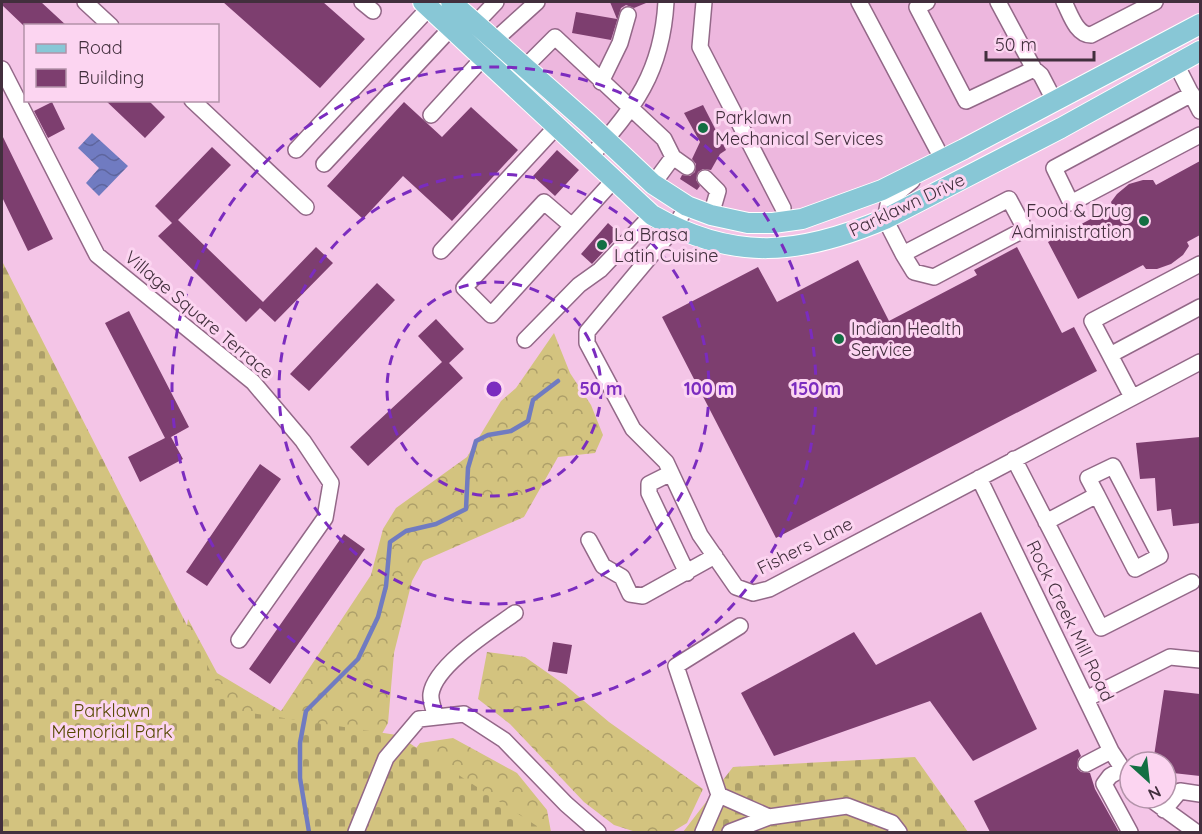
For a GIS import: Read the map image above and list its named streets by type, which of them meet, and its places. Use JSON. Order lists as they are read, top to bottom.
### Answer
{
  "streets": {
    "main road": ["Parklawn Drive"],
    "street": ["Village Square Terrace", "Fishers Lane", "Rock Creek Mill Road"]
  },
  "crossings": [
    ["Parklawn Drive", "Fishers Lane"],
    ["Fishers Lane", "Rock Creek Mill Road"]
  ],
  "parks": ["Parklawn Memorial Park"],
  "places": [
    "Parklawn Mechanical Services",
    "Food & Drug Administration",
    "La Brasa Latin Cuisine",
    "Indian Health Service"
  ],
  "legend": ["Road", "Building"],
  "scale_bar": "50 m",
  "north": "bottom right",
  "rings": ["50 m", "100 m", "150 m"]
}
